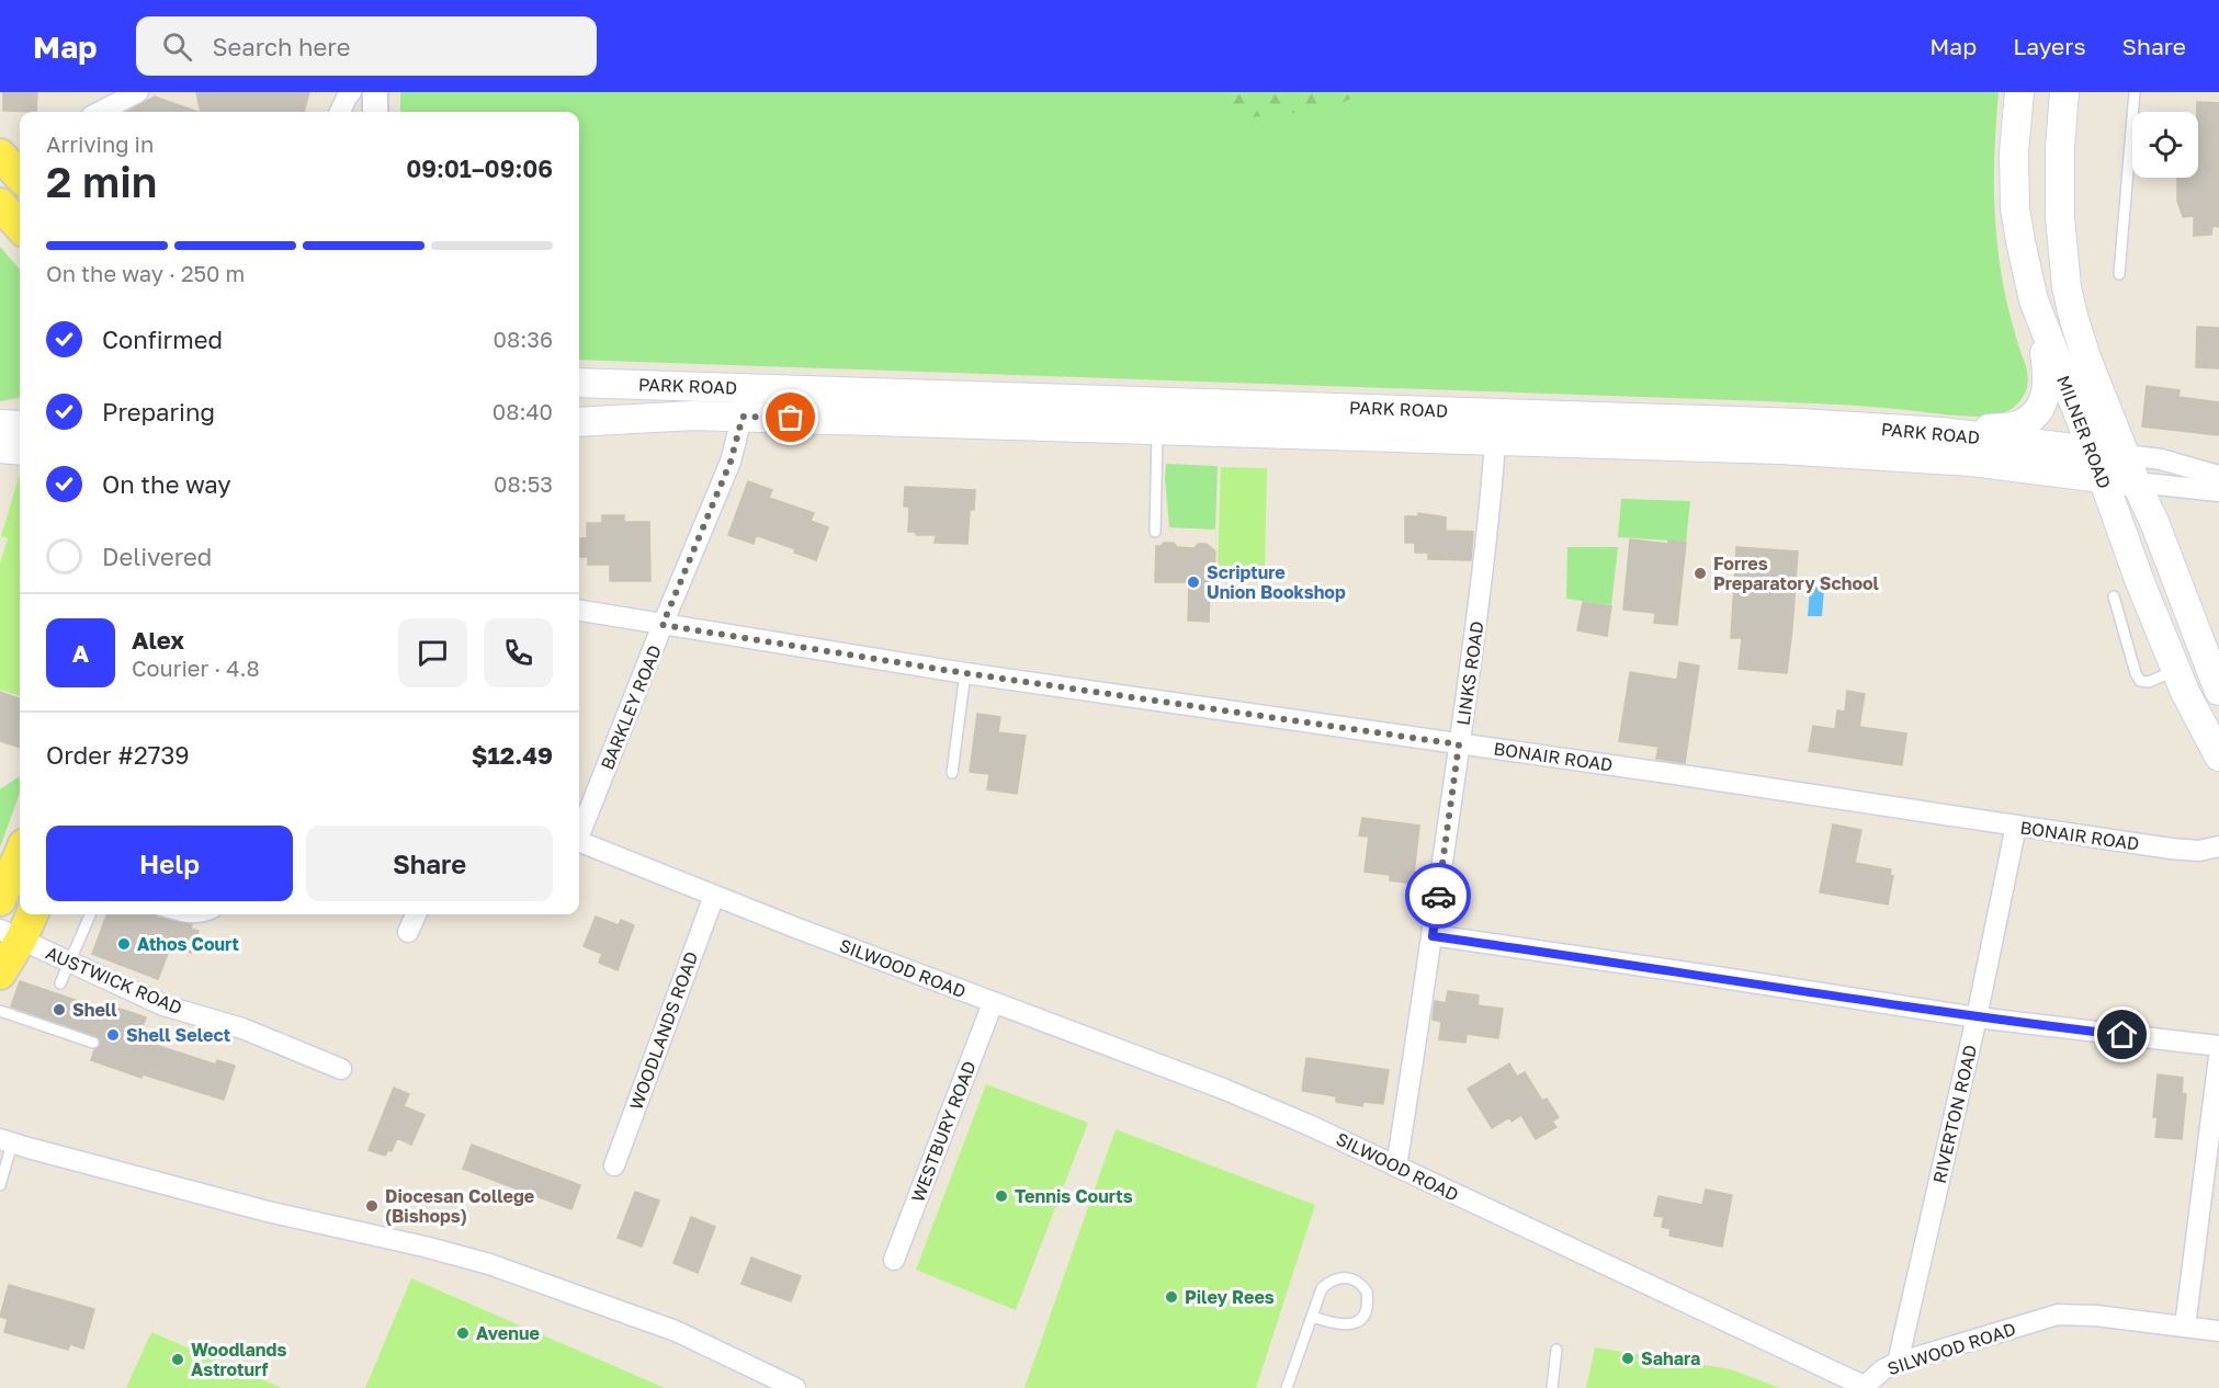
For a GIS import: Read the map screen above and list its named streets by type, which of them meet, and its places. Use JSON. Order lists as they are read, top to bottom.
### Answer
{
  "streets": {
    "main road": ["PARK ROAD", "MILNER ROAD"],
    "street": [
      "LINKS ROAD",
      "BARKLEY ROAD",
      "BONAIR ROAD",
      "SILWOOD ROAD",
      "AUSTWICK ROAD",
      "WOODLANDS ROAD",
      "RIVERTON ROAD",
      "WESTBURY ROAD"
    ]
  },
  "crossings": [
    ["PARK ROAD", "MILNER ROAD"],
    ["PARK ROAD", "LINKS ROAD"],
    ["PARK ROAD", "BARKLEY ROAD"],
    ["LINKS ROAD", "BONAIR ROAD"],
    ["LINKS ROAD", "SILWOOD ROAD"],
    ["BARKLEY ROAD", "BONAIR ROAD"],
    ["BONAIR ROAD", "RIVERTON ROAD"],
    ["SILWOOD ROAD", "WOODLANDS ROAD"],
    ["SILWOOD ROAD", "RIVERTON ROAD"],
    ["SILWOOD ROAD", "WESTBURY ROAD"]
  ],
  "places": [
    "Forres Preparatory School",
    "Scripture Union Bookshop",
    "Athos Court",
    "Shell",
    "Shell Select",
    "Tennis Courts",
    "Diocesan College (Bishops)",
    "Piley Rees",
    "Avenue",
    "Sahara",
    "Woodlands Astroturf"
  ],
  "page": {
    "header": "Map",
    "search": "Search here",
    "nav": ["Map", "Layers", "Share"],
    "heading": ["2 min", "Arriving in", "09:01–09:06"],
    "panel": [
      "Alex",
      "Courier · 4.8",
      "Order #2739",
      "$12.49"
    ],
    "bar": "On the way · 250 m",
    "list": [
      ["Confirmed", "08:36"],
      ["Preparing", "08:40"],
      ["On the way", "08:53"],
      "Delivered"
    ],
    "round": "A",
    "buttons": ["Help", "Share"]
  }
}
